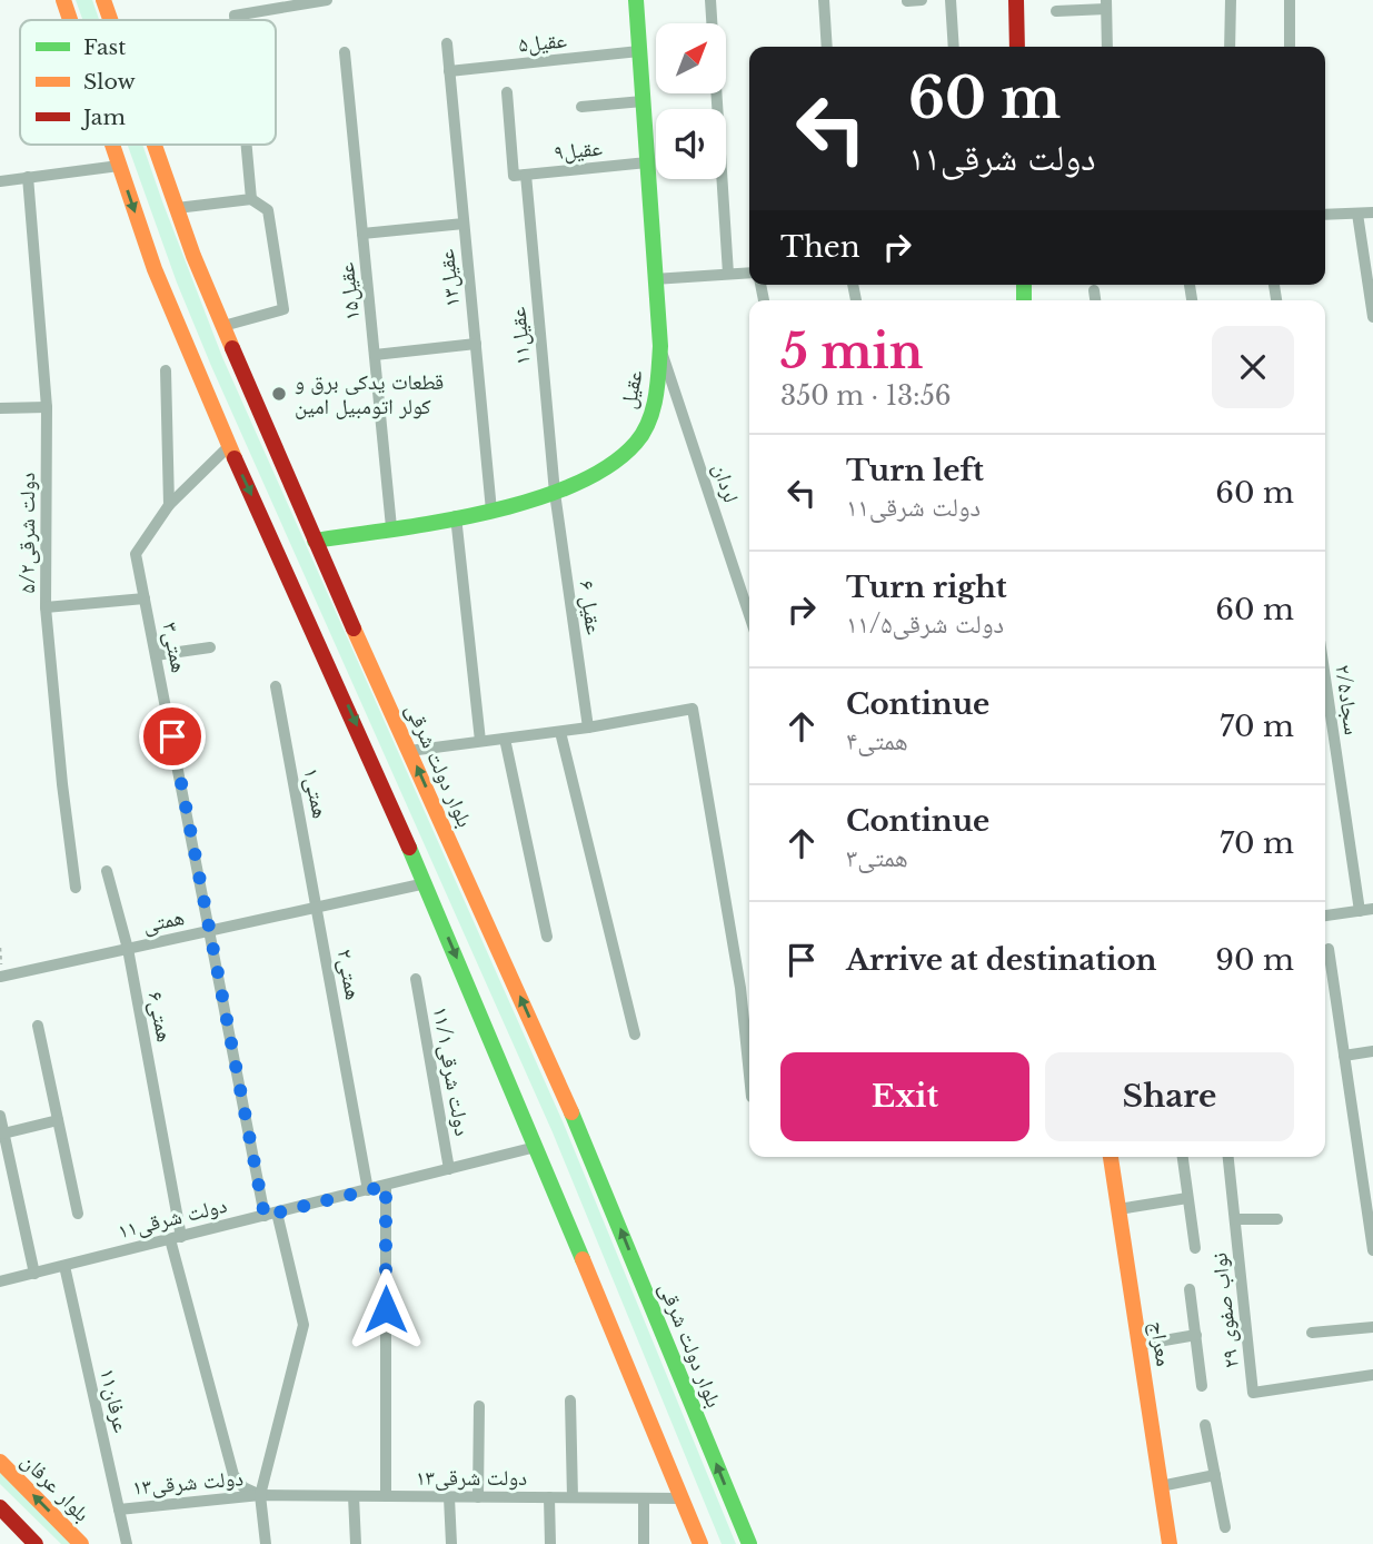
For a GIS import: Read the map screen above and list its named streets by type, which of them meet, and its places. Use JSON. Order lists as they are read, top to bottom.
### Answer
{
  "streets": {
    "main road": [
      "عقیل",
      "بلوار دولت شرقی",
      "معراج",
      "بلوار عرفان"
    ],
    "street": [
      "عقیل۵",
      "عقیل۹",
      "عقیل۱۳",
      "عقیل۱۵",
      "عقیل۱۱",
      "لردان",
      "۵/۲دولت شرقی",
      "عقیل ۶",
      "۳همتی",
      "۲/۵سجاد",
      "۱همتی",
      "همتی",
      "۲همتی",
      "۶همتی",
      "۱۱/۱دولت شرقی",
      "۱۱دولت شرقی",
      "نواب صفوی ۲۹",
      "۱۱عرفان",
      "۱۳دولت شرقی",
      "دولت شرقی۱۳"
    ]
  },
  "crossings": [
    ["عقیل۵", "عقیل۱۳"],
    ["عقیل۵", "عقیل"],
    ["عقیل۹", "عقیل۱۱"],
    ["عقیل۹", "عقیل"],
    ["عقیل۱۳", "عقیل"],
    ["عقیل۱۵", "عقیل"],
    ["عقیل۱۱", "عقیل"],
    ["عقیل۱۱", "عقیل ۶"],
    ["عقیل", "لردان"],
    ["عقیل", "عقیل ۶"],
    ["عقیل", "بلوار دولت شرقی"],
    ["۳همتی", "همتی"],
    ["۳همتی", "۶همتی"],
    ["۳همتی", "۱۱دولت شرقی"],
    ["۳همتی", "۱۳دولت شرقی"],
    ["۳همتی", "دولت شرقی۱۳"],
    ["۱همتی", "همتی"],
    ["۱همتی", "۲همتی"],
    ["همتی", "۲همتی"],
    ["همتی", "۶همتی"],
    ["۲همتی", "۱۱دولت شرقی"],
    ["۶همتی", "۱۱دولت شرقی"],
    ["۶همتی", "۱۳دولت شرقی"],
    ["۶همتی", "دولت شرقی۱۳"],
    ["۱۱/۱دولت شرقی", "۱۱دولت شرقی"],
    ["۱۱دولت شرقی", "۱۱عرفان"],
    ["۱۱عرفان", "دولت شرقی۱۳"],
    ["۱۳دولت شرقی", "دولت شرقی۱۳"]
  ],
  "places": ["قطعات یدکی برق و کولر اتومبیل امین"],
  "legend": ["Fast", "Slow", "Jam"],
  "north": "top right",
  "page": {
    "turn": ["60 m", "۱۱دولت شرقی"],
    "then": "Then",
    "heading": ["5 min", "350 m · 13:56"],
    "list": [
      {
        "name": "Turn left",
        "note": "۱۱دولت شرقی",
        "value": "60 m"
      },
      {
        "name": "Turn right",
        "note": "۱۱/۵دولت شرقی",
        "value": "60 m"
      },
      {
        "name": "Continue",
        "note": "۴همتی",
        "value": "70 m"
      },
      {
        "name": "Continue",
        "note": "۳همتی",
        "value": "70 m"
      },
      {
        "name": "Arrive at destination",
        "value": "90 m"
      }
    ],
    "buttons": ["Exit", "Share"]
  }
}
